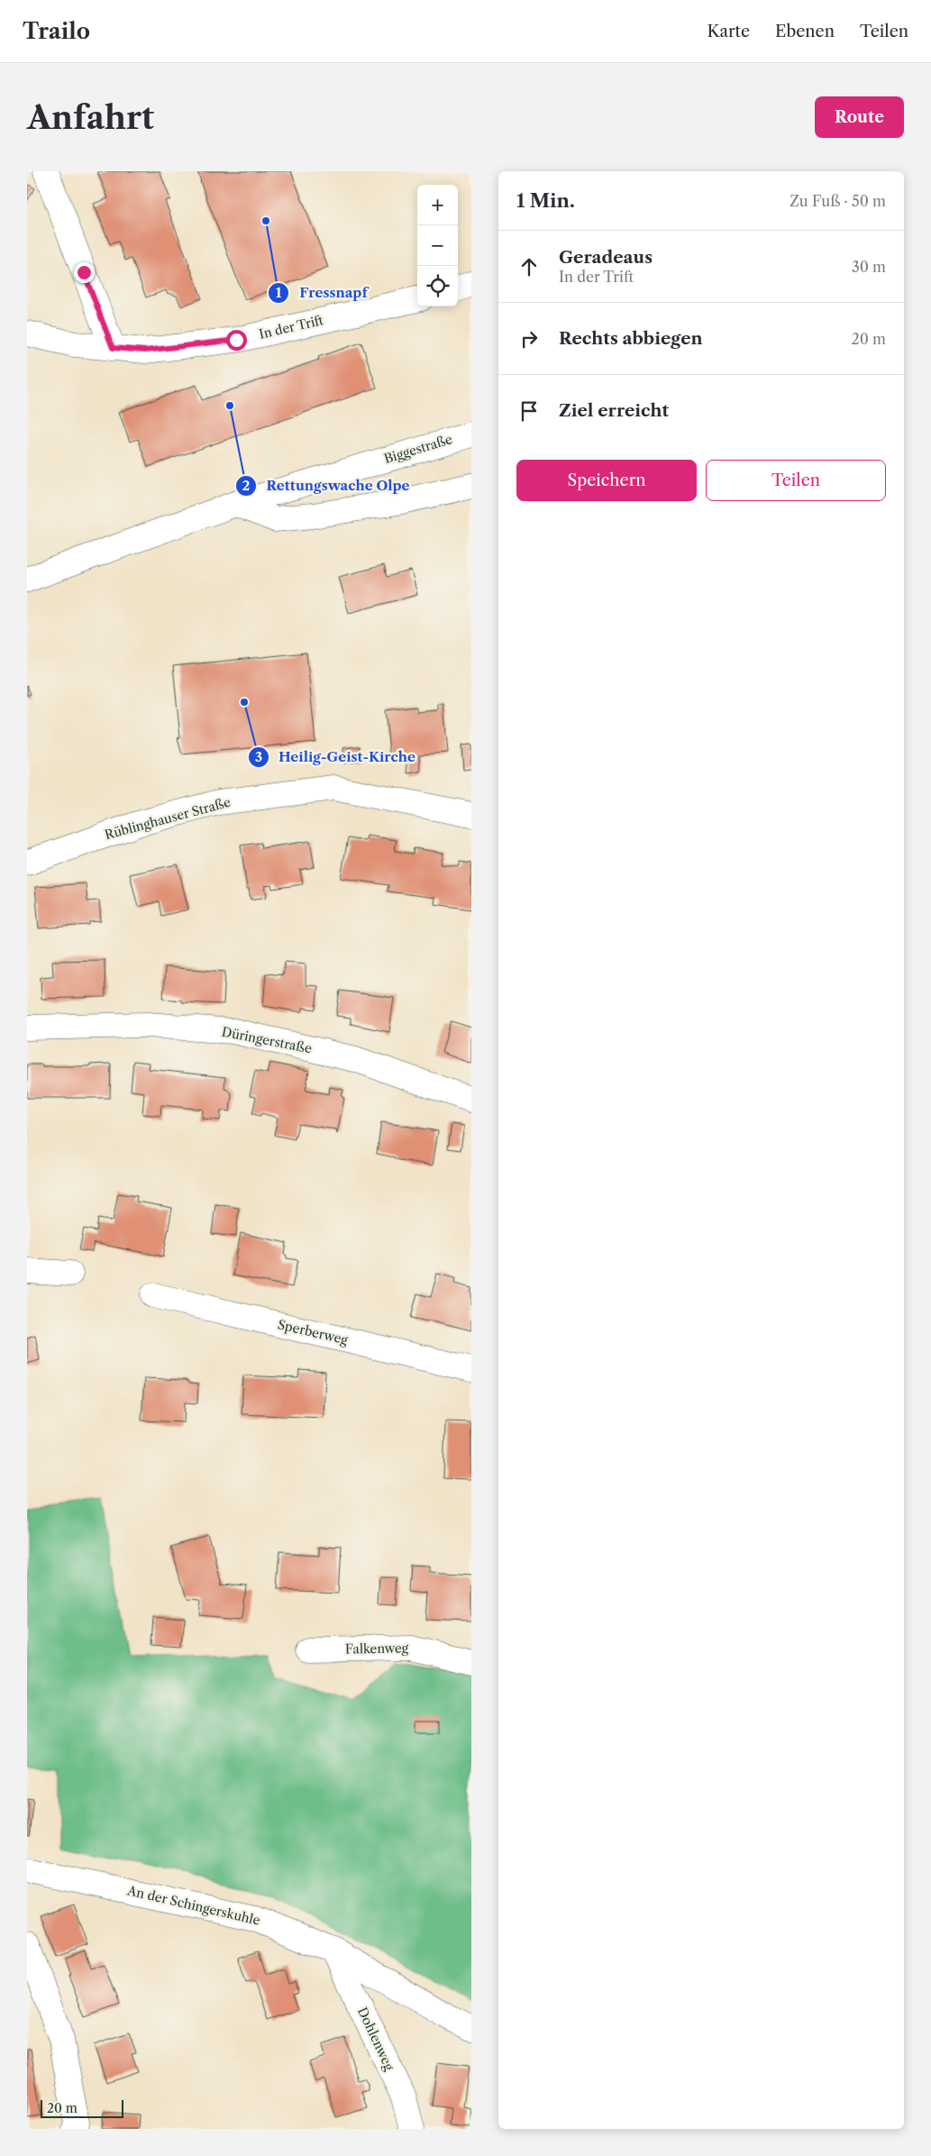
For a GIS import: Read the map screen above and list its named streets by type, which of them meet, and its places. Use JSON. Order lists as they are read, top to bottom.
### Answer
{
  "streets": {
    "street": [
      "In der Trift",
      "Biggestraße",
      "Rüblinghauser Straße",
      "Düringerstraße",
      "Sperberweg",
      "Falkenweg",
      "An der Schingerskuhle",
      "Dohlenweg"
    ]
  },
  "crossings": [
    ["An der Schingerskuhle", "Dohlenweg"]
  ],
  "places": ["Fressnapf", "Rettungswache Olpe", "Heilig-Geist-Kirche"],
  "scale_bar": "20 m",
  "page": {
    "header": "Trailo",
    "nav": ["Karte", "Ebenen", "Teilen"],
    "buttons": [
      "Route",
      ["Speichern", "Teilen"]
    ],
    "title": "Anfahrt",
    "heading": ["1 Min.", "Zu Fuß · 50 m"],
    "map_buttons": ["+", "−"],
    "list": [
      ["Geradeaus", "In der Trift", "30 m"],
      ["Rechts abbiegen", "20 m"],
      "Ziel erreicht"
    ],
    "scale": "20 m"
  }
}
